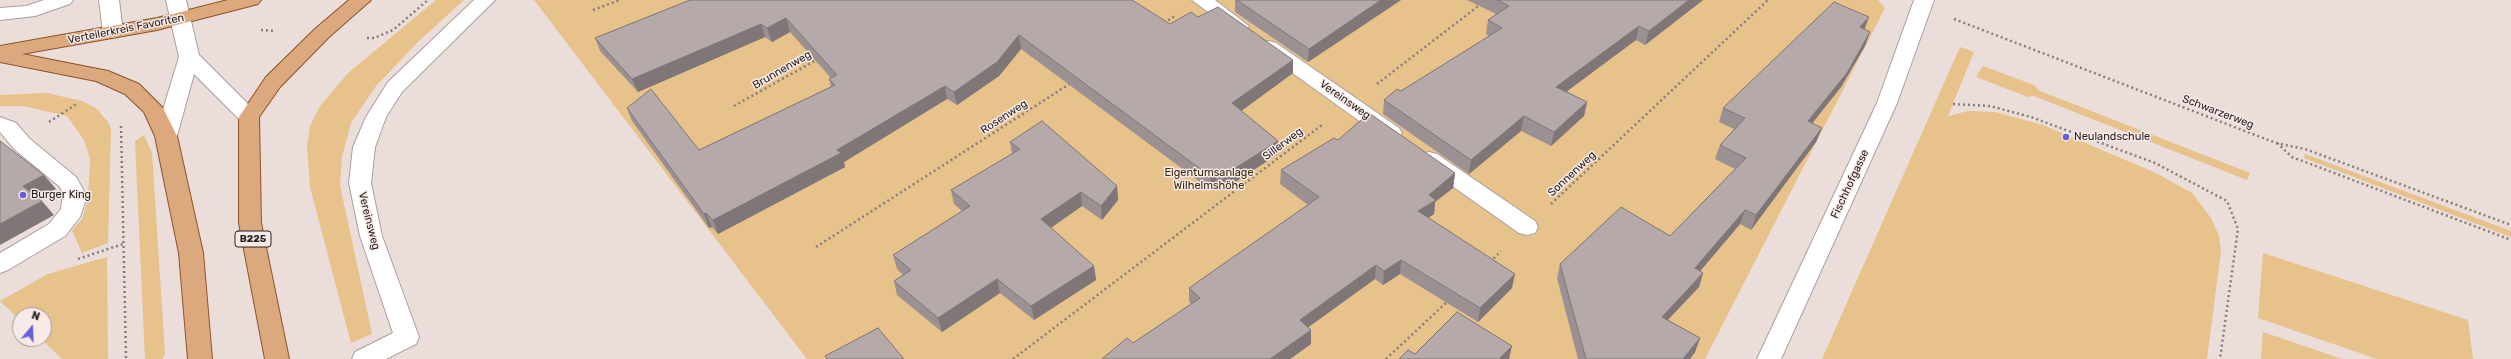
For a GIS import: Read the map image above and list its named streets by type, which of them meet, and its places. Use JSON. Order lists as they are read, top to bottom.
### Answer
{
  "streets": {
    "main road": ["Verteilerkreis Favoriten", "B225"],
    "street": ["Vereinsweg", "Fischhofgasse"],
    "path": [
      "Brunnenweg",
      "Schwarzerweg",
      "Rosenweg",
      "Sillerweg",
      "Sonnenweg"
    ]
  },
  "crossings": [
    ["Vereinsweg", "Sillerweg"],
    ["Vereinsweg", "Sonnenweg"],
    ["Schwarzerweg", "Fischhofgasse"]
  ],
  "parks": ["Eigentumsanlage Wilhelmshöhe"],
  "places": ["Neulandschule", "Burger King"],
  "north": "top"
}
